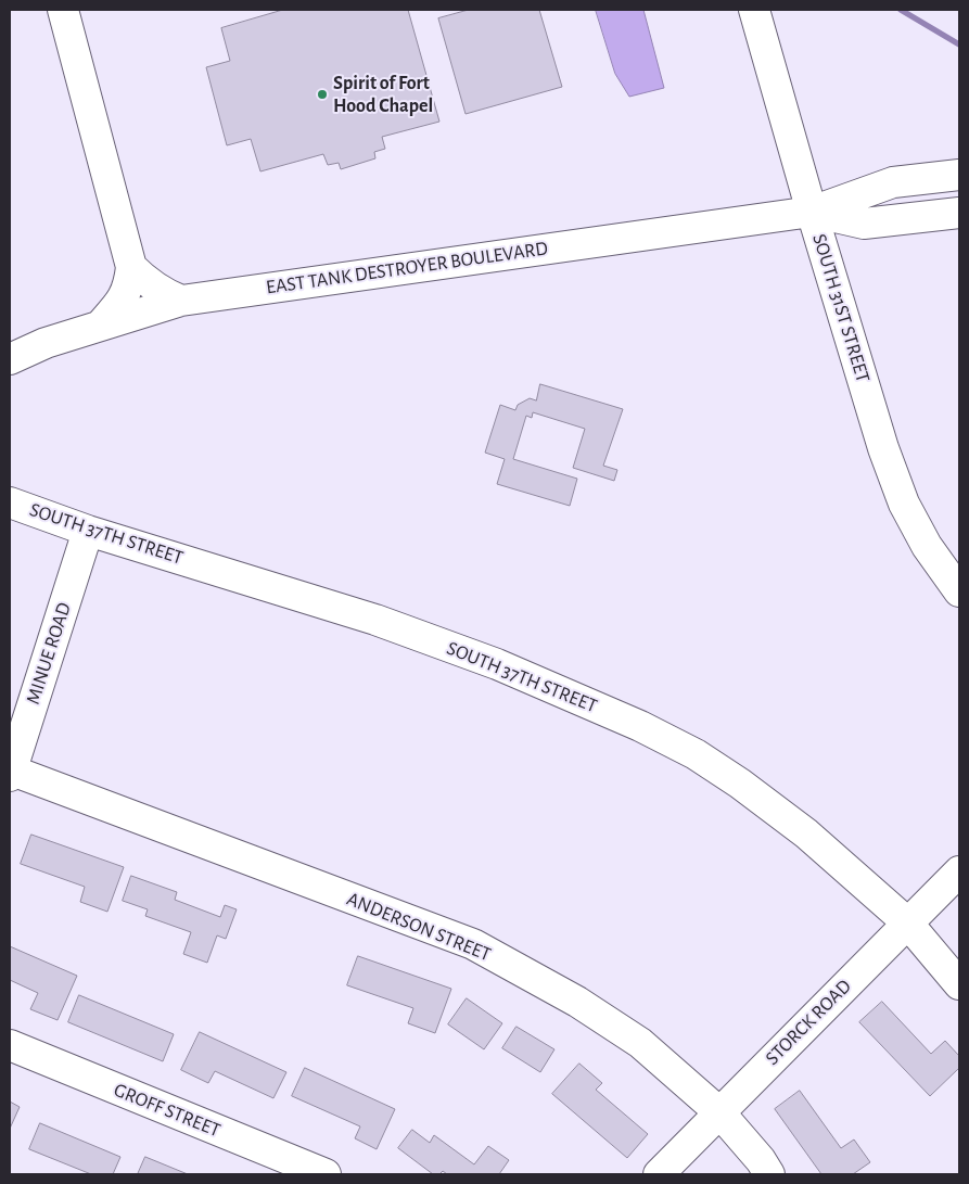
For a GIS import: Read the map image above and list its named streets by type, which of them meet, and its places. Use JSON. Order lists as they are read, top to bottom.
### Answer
{
  "streets": {
    "street": [
      "EAST TANK DESTROYER BOULEVARD",
      "SOUTH 31ST STREET",
      "SOUTH 37TH STREET",
      "MINUE ROAD",
      "ANDERSON STREET",
      "STORCK ROAD",
      "GROFF STREET"
    ]
  },
  "crossings": [
    ["EAST TANK DESTROYER BOULEVARD", "SOUTH 31ST STREET"],
    ["SOUTH 37TH STREET", "MINUE ROAD"],
    ["SOUTH 37TH STREET", "STORCK ROAD"],
    ["MINUE ROAD", "ANDERSON STREET"],
    ["ANDERSON STREET", "STORCK ROAD"]
  ],
  "places": ["Spirit of Fort Hood Chapel"]
}
